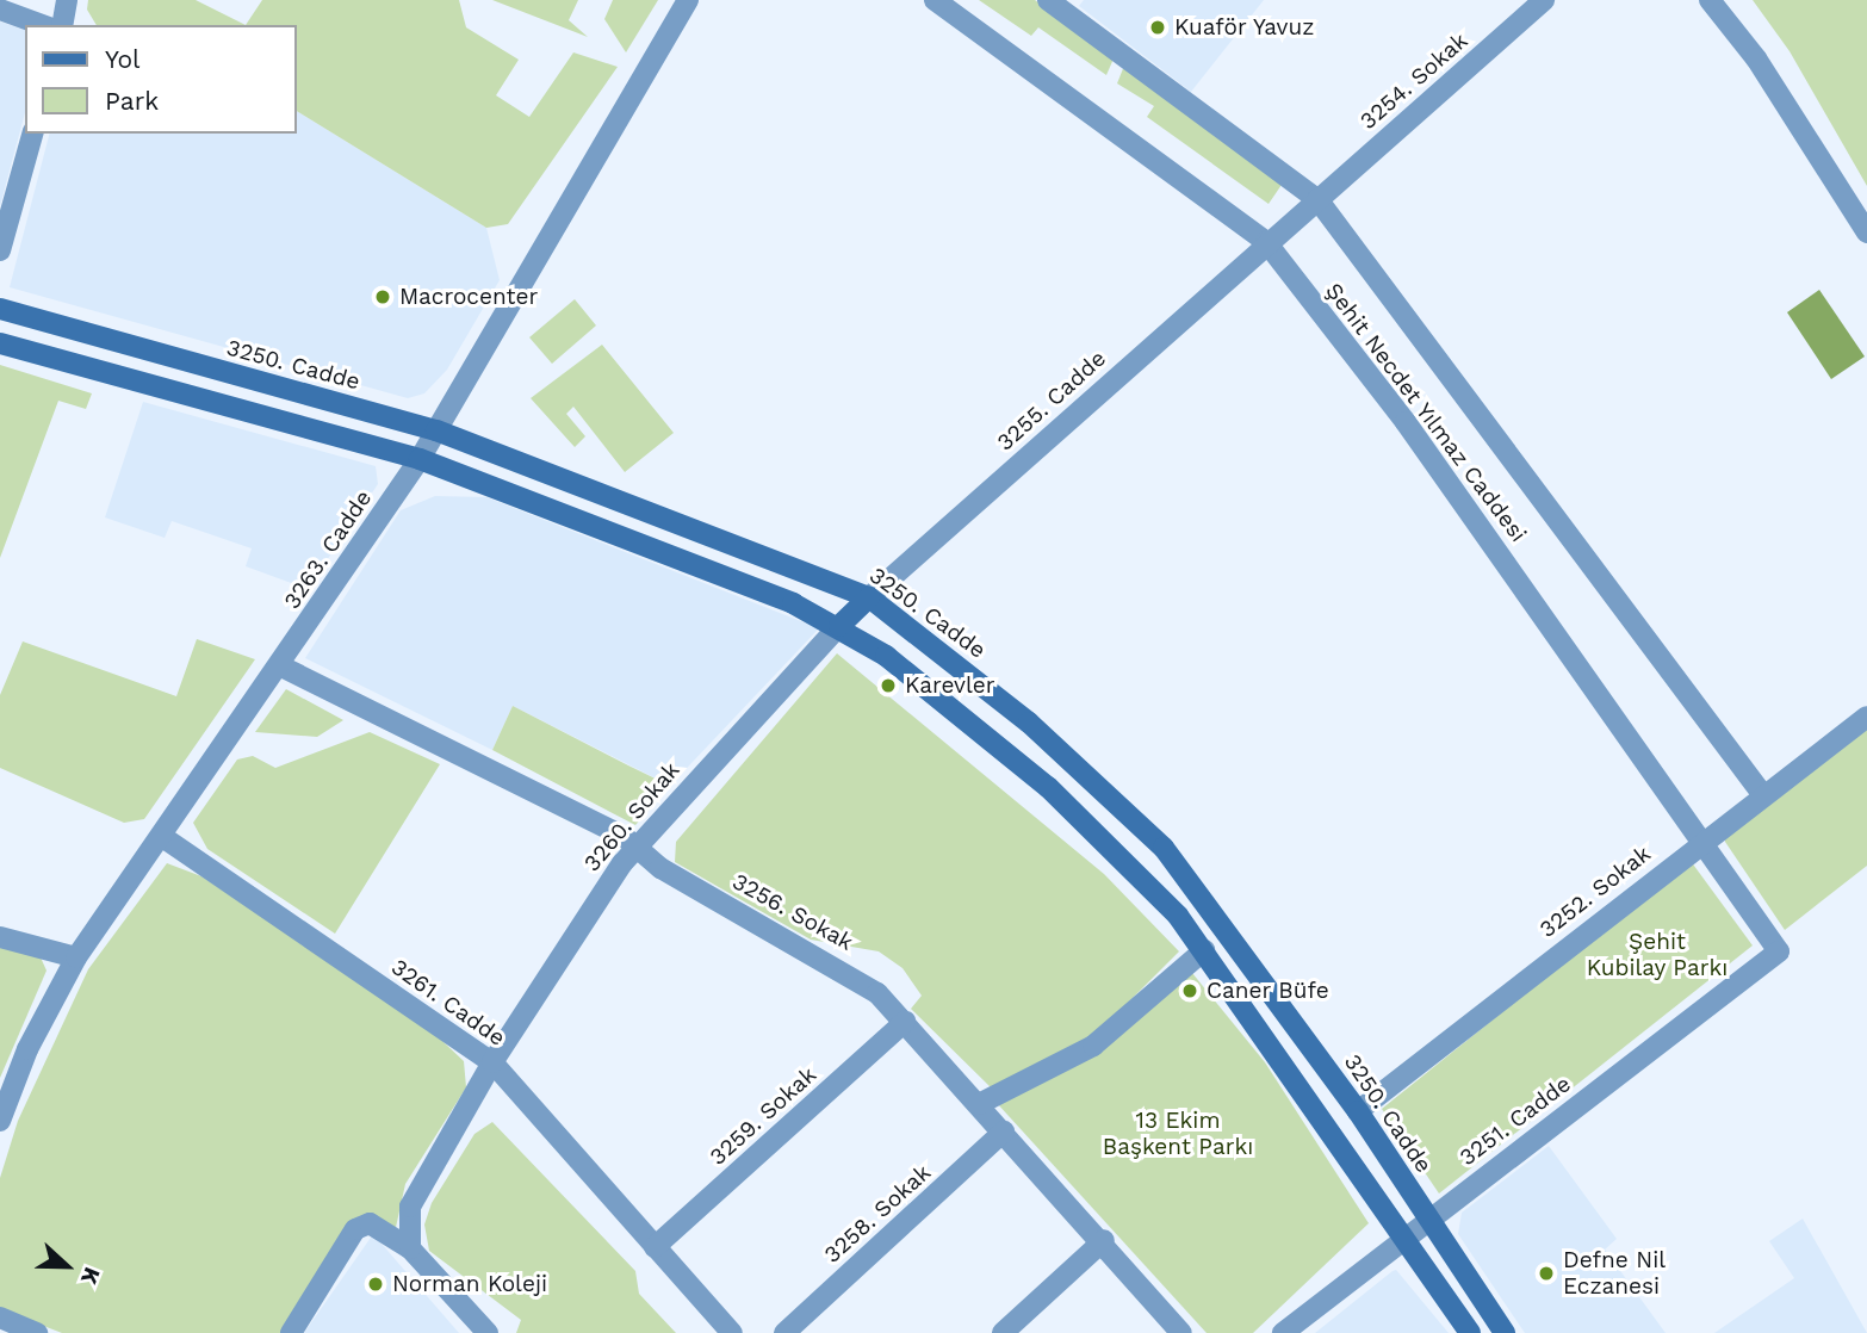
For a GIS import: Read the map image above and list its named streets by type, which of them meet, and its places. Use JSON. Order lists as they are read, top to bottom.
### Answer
{
  "streets": {
    "street": [
      "3254. Sokak",
      "3250. Cadde",
      "3255. Cadde",
      "Şehit Necdet Yılmaz Caddesi",
      "3263. Cadde",
      "3260. Sokak",
      "3252. Sokak",
      "3256. Sokak",
      "3261. Cadde",
      "3259. Sokak",
      "3251. Cadde",
      "3258. Sokak"
    ]
  },
  "crossings": [
    ["3254. Sokak", "3255. Cadde"],
    ["3254. Sokak", "Şehit Necdet Yılmaz Caddesi"],
    ["3250. Cadde", "3255. Cadde"],
    ["3250. Cadde", "3263. Cadde"],
    ["3250. Cadde", "3252. Sokak"],
    ["3250. Cadde", "3251. Cadde"],
    ["3255. Cadde", "Şehit Necdet Yılmaz Caddesi"],
    ["Şehit Necdet Yılmaz Caddesi", "3252. Sokak"],
    ["Şehit Necdet Yılmaz Caddesi", "3251. Cadde"],
    ["3263. Cadde", "3256. Sokak"],
    ["3263. Cadde", "3261. Cadde"],
    ["3260. Sokak", "3256. Sokak"],
    ["3260. Sokak", "3261. Cadde"],
    ["3256. Sokak", "3259. Sokak"],
    ["3256. Sokak", "3258. Sokak"],
    ["3261. Cadde", "3259. Sokak"]
  ],
  "parks": ["Şehit Kubilay Parkı", "13 Ekim Başkent Parkı"],
  "places": [
    "Kuaför Yavuz",
    "Macrocenter",
    "Karevler",
    "Caner Büfe",
    "Defne Nil Eczanesi",
    "Norman Koleji"
  ],
  "legend": ["Yol", "Park"],
  "north": "right"
}
